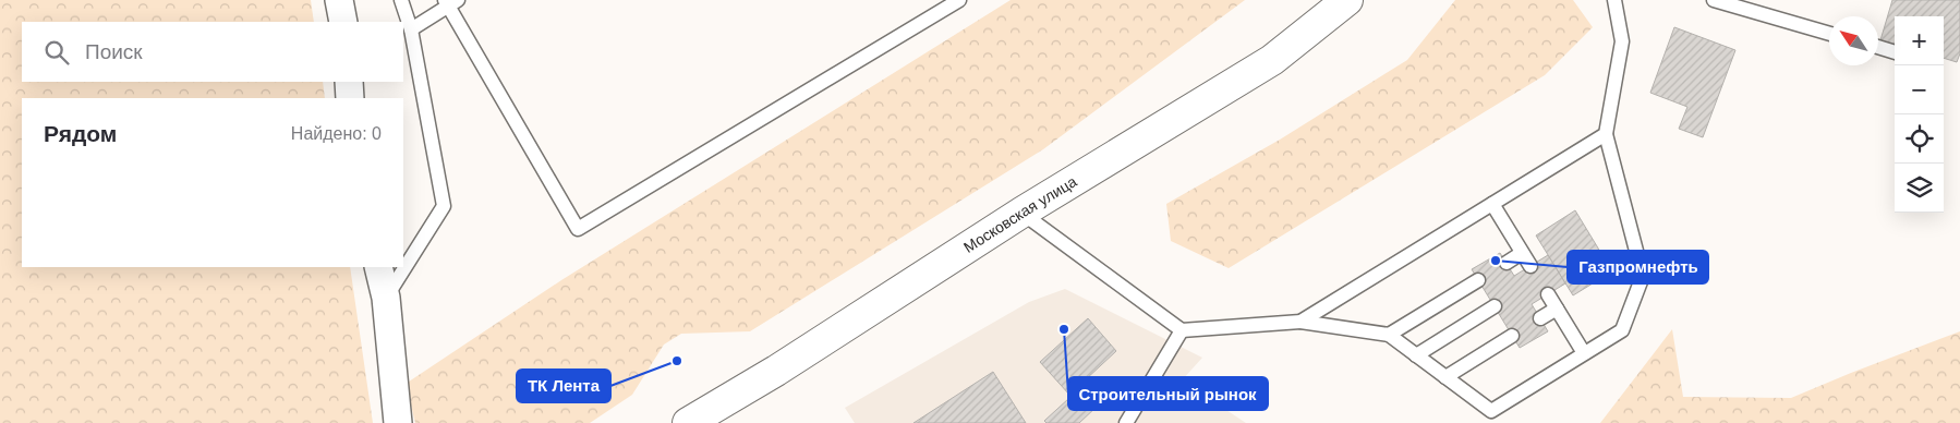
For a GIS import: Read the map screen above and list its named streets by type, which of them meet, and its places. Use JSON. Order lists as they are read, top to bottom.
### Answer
{
  "streets": {
    "main road": ["Московская улица"]
  },
  "places": ["Газпромнефть", "Строительный рынок", "ТК Лента"],
  "north": "top left",
  "page": {
    "map_buttons": ["+", "−"],
    "search": "Поиск",
    "heading": ["Рядом", "Найдено: 0"]
  }
}
